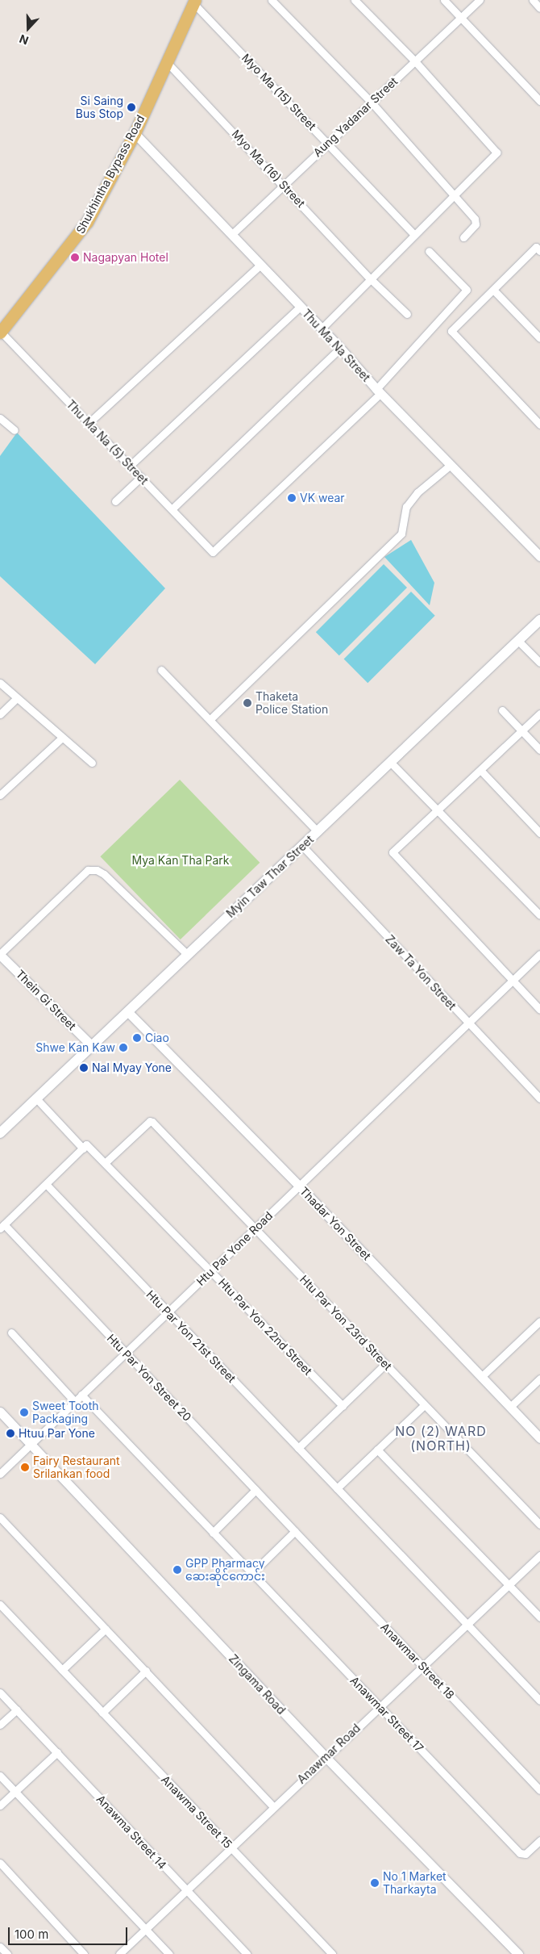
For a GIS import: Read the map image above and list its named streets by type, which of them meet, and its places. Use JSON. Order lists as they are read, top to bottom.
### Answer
{
  "streets": {
    "main road": ["Shukhintha Bypass Road", "Myin Taw Thar Street"],
    "street": [
      "Myo Ma (15) Street",
      "Aung Yadanar Street",
      "Myo Ma (16) Street",
      "Thu Ma Na Street",
      "Thu Ma Na (5) Street",
      "Zaw Ta Yon Street",
      "Thein Gi Street",
      "Thadar Yon Street",
      "Htu Par Yone Road",
      "Htu Par Yon 23rd Street",
      "Htu Par Yon 22nd Street",
      "Htu Par Yon 21st Street",
      "Htu Par Yon Street 20",
      "Anawmar Street 18",
      "Zingama Road",
      "Anawmar Street 17",
      "Anawmar Road",
      "Anawma Street 15",
      "Anawma Street 14"
    ]
  },
  "crossings": [
    ["Myo Ma (15) Street", "Aung Yadanar Street"],
    ["Myo Ma (15) Street", "Shukhintha Bypass Road"],
    ["Aung Yadanar Street", "Myo Ma (16) Street"],
    ["Aung Yadanar Street", "Thu Ma Na Street"],
    ["Myo Ma (16) Street", "Shukhintha Bypass Road"],
    ["Shukhintha Bypass Road", "Thu Ma Na Street"],
    ["Shukhintha Bypass Road", "Thu Ma Na (5) Street"],
    ["Thu Ma Na Street", "Thu Ma Na (5) Street"],
    ["Myin Taw Thar Street", "Zaw Ta Yon Street"],
    ["Myin Taw Thar Street", "Thein Gi Street"],
    ["Myin Taw Thar Street", "Thadar Yon Street"],
    ["Myin Taw Thar Street", "Htu Par Yon 22nd Street"],
    ["Zaw Ta Yon Street", "Htu Par Yone Road"],
    ["Thadar Yon Street", "Htu Par Yone Road"],
    ["Htu Par Yone Road", "Htu Par Yon 23rd Street"],
    ["Htu Par Yone Road", "Htu Par Yon 22nd Street"],
    ["Htu Par Yone Road", "Htu Par Yon 21st Street"],
    ["Htu Par Yone Road", "Htu Par Yon Street 20"],
    ["Htu Par Yone Road", "Zingama Road"],
    ["Htu Par Yone Road", "Anawmar Street 17"],
    ["Htu Par Yon 23rd Street", "Htu Par Yon 22nd Street"],
    ["Htu Par Yon 21st Street", "Anawmar Road"],
    ["Htu Par Yon Street 20", "Anawmar Street 18"],
    ["Anawmar Street 18", "Anawmar Road"],
    ["Zingama Road", "Anawmar Road"],
    ["Anawmar Street 17", "Anawmar Road"],
    ["Anawmar Road", "Anawma Street 15"],
    ["Anawmar Road", "Anawma Street 14"]
  ],
  "districts": ["NO (2) WARD (NORTH)"],
  "parks": ["Mya Kan Tha Park"],
  "places": [
    "Si Saing Bus Stop",
    "Nagapyan Hotel",
    "VK wear",
    "Thaketa Police Station",
    "Ciao",
    "Shwe Kan Kaw",
    "Nal Myay Yone",
    "Sweet Tooth Packaging",
    "Htuu Par Yone",
    "Fairy Restaurant Srilankan food",
    "GPP Pharmacy ဆေးဆိုင်ကောင်း",
    "No 1 Market Tharkayta"
  ],
  "scale_bar": "100 m",
  "north": "bottom"
}
